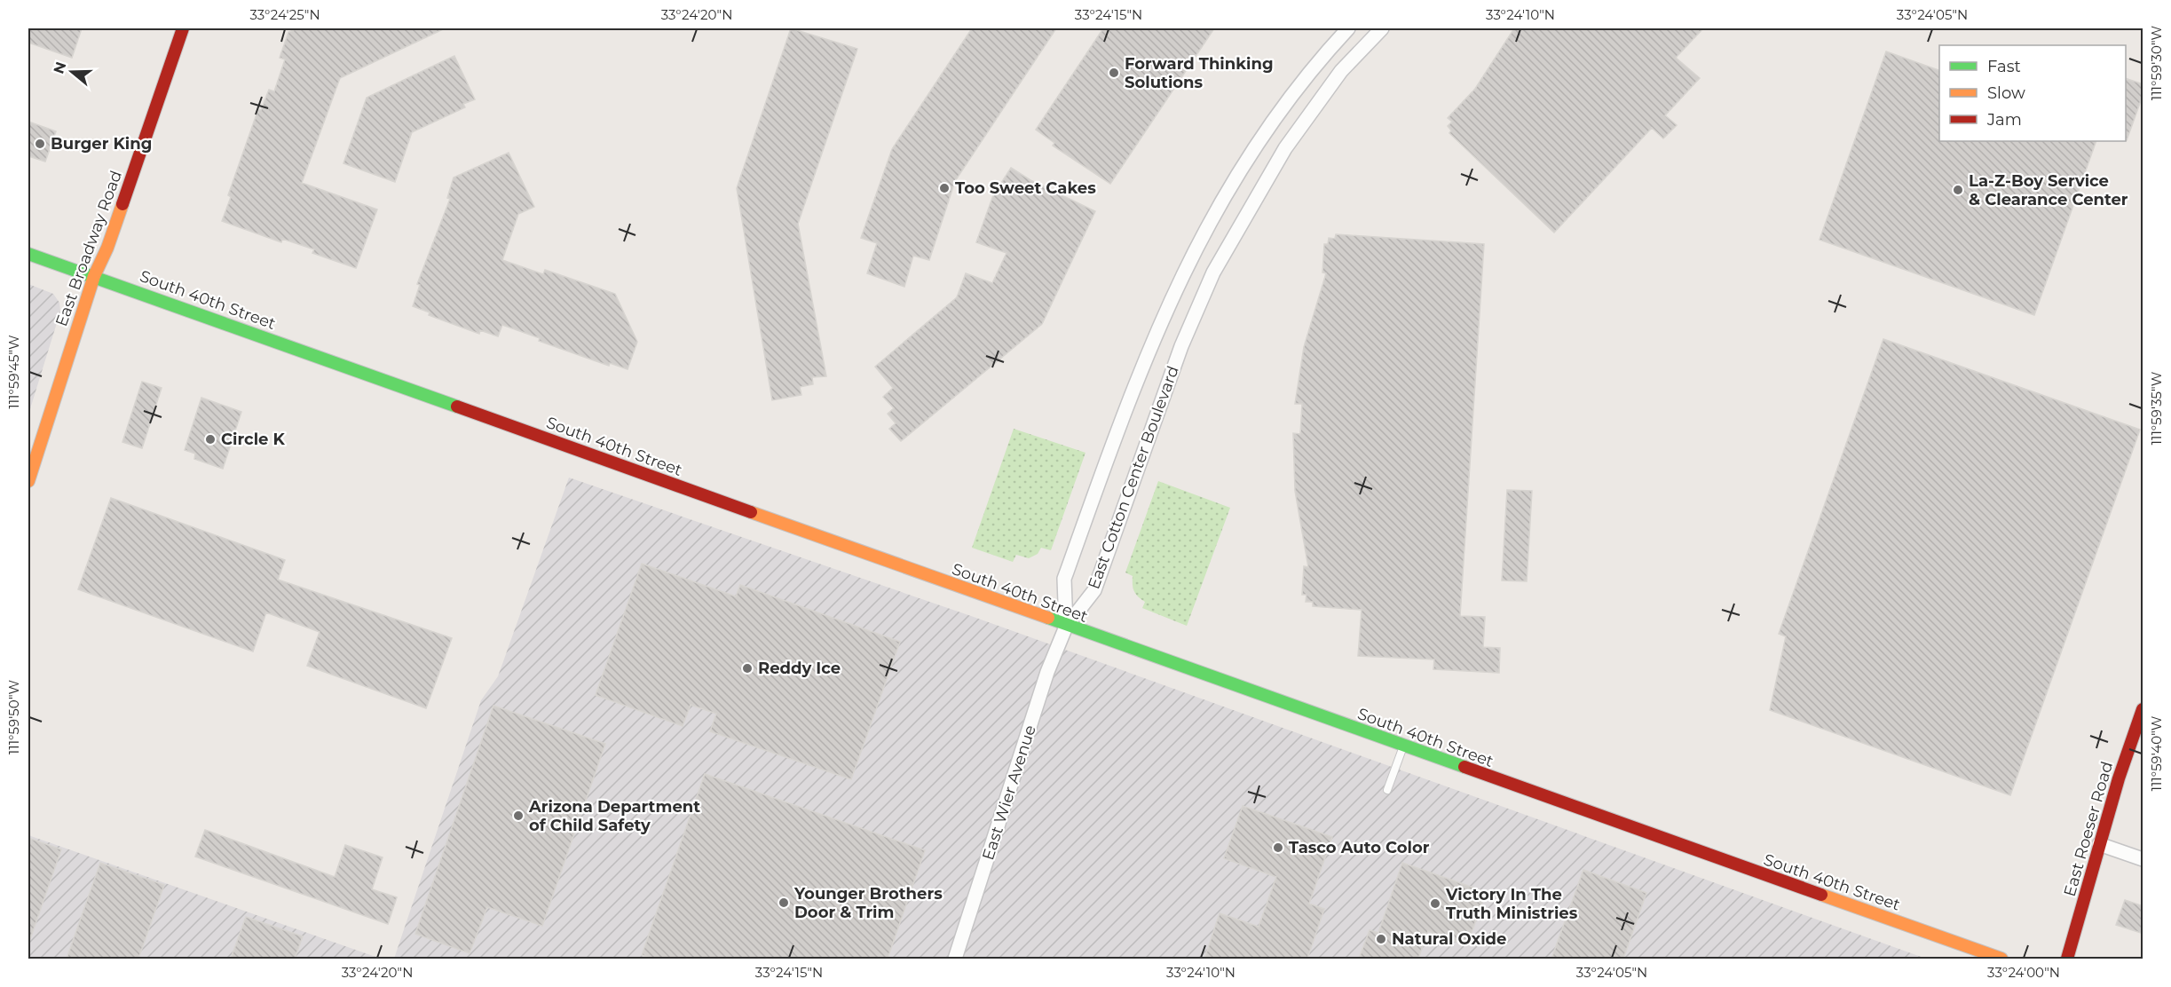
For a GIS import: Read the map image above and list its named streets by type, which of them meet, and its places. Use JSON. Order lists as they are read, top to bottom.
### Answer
{
  "streets": {
    "main road": ["East Broadway Road", "South 40th Street", "East Roeser Road"],
    "street": ["East Cotton Center Boulevard", "East Wier Avenue"]
  },
  "crossings": [
    ["East Broadway Road", "South 40th Street"],
    ["South 40th Street", "East Cotton Center Boulevard"],
    ["South 40th Street", "East Wier Avenue"],
    ["East Cotton Center Boulevard", "East Wier Avenue"]
  ],
  "places": [
    "Forward Thinking Solutions",
    "Burger King",
    "Too Sweet Cakes",
    "La-Z-Boy Service & Clearance Center",
    "Circle K",
    "Reddy Ice",
    "Arizona Department of Child Safety",
    "Tasco Auto Color",
    "Younger Brothers Door & Trim",
    "Victory In The Truth Ministries",
    "Natural Oxide"
  ],
  "legend": ["Fast", "Slow", "Jam"],
  "north": "left",
  "coordinates": [
    "33°24'25\"N",
    "33°24'20\"N",
    "33°24'15\"N",
    "33°24'10\"N",
    "33°24'05\"N",
    "111°59'30\"W",
    "111°59'45\"W",
    "111°59'35\"W",
    "111°59'50\"W",
    "111°59'40\"W",
    "33°24'00\"N"
  ]
}
